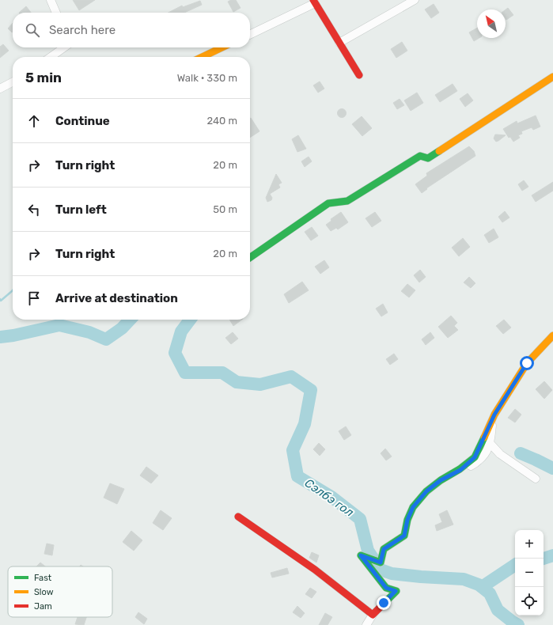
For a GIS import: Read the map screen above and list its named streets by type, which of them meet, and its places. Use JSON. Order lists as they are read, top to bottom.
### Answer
{
  "water": ["Сэлбэ гол"],
  "legend": ["Fast", "Slow", "Jam"],
  "north": "top left",
  "page": {
    "search": "Search here",
    "heading": ["5 min", "Walk · 330 m"],
    "list": [
      ["Continue", "240 m"],
      ["Turn right", "20 m"],
      ["Turn left", "50 m"],
      ["Turn right", "20 m"],
      "Arrive at destination"
    ],
    "map_buttons": ["+", "−"]
  }
}
